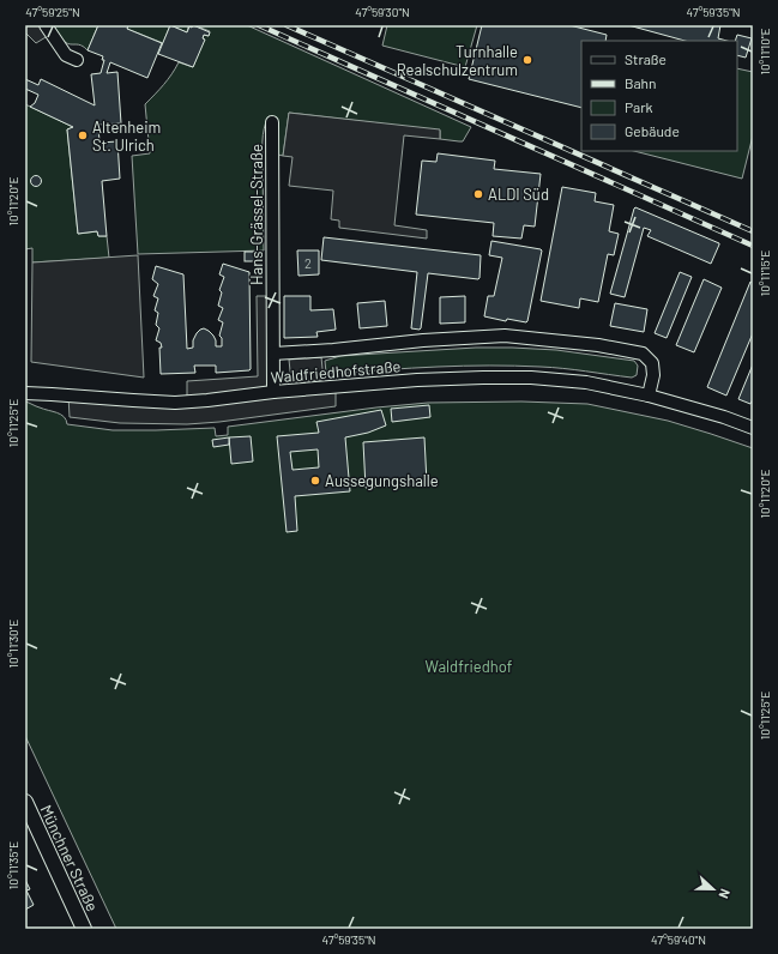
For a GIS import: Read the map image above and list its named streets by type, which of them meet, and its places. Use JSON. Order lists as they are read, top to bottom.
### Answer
{
  "streets": {
    "street": ["Hans-Grässel-Straße", "Waldfriedhofstraße", "Münchner Straße"]
  },
  "crossings": [
    ["Hans-Grässel-Straße", "Waldfriedhofstraße"]
  ],
  "parks": ["Waldfriedhof"],
  "places": [
    "Turnhalle Realschulzentrum",
    "Altenheim St. Ulrich",
    "ALDI Süd",
    "Aussegungshalle"
  ],
  "house_numbers": ["2"],
  "legend": [
    "Straße",
    "Bahn",
    "Park",
    "Gebäude"
  ],
  "north": "right",
  "coordinates": [
    "47°59'25\"N",
    "47°59'30\"N",
    "47°59'35\"N",
    "10°11'10\"E",
    "10°11'20\"E",
    "10°11'15\"E",
    "10°11'25\"E",
    "10°11'30\"E",
    "10°11'35\"E",
    "47°59'40\"N"
  ]
}
